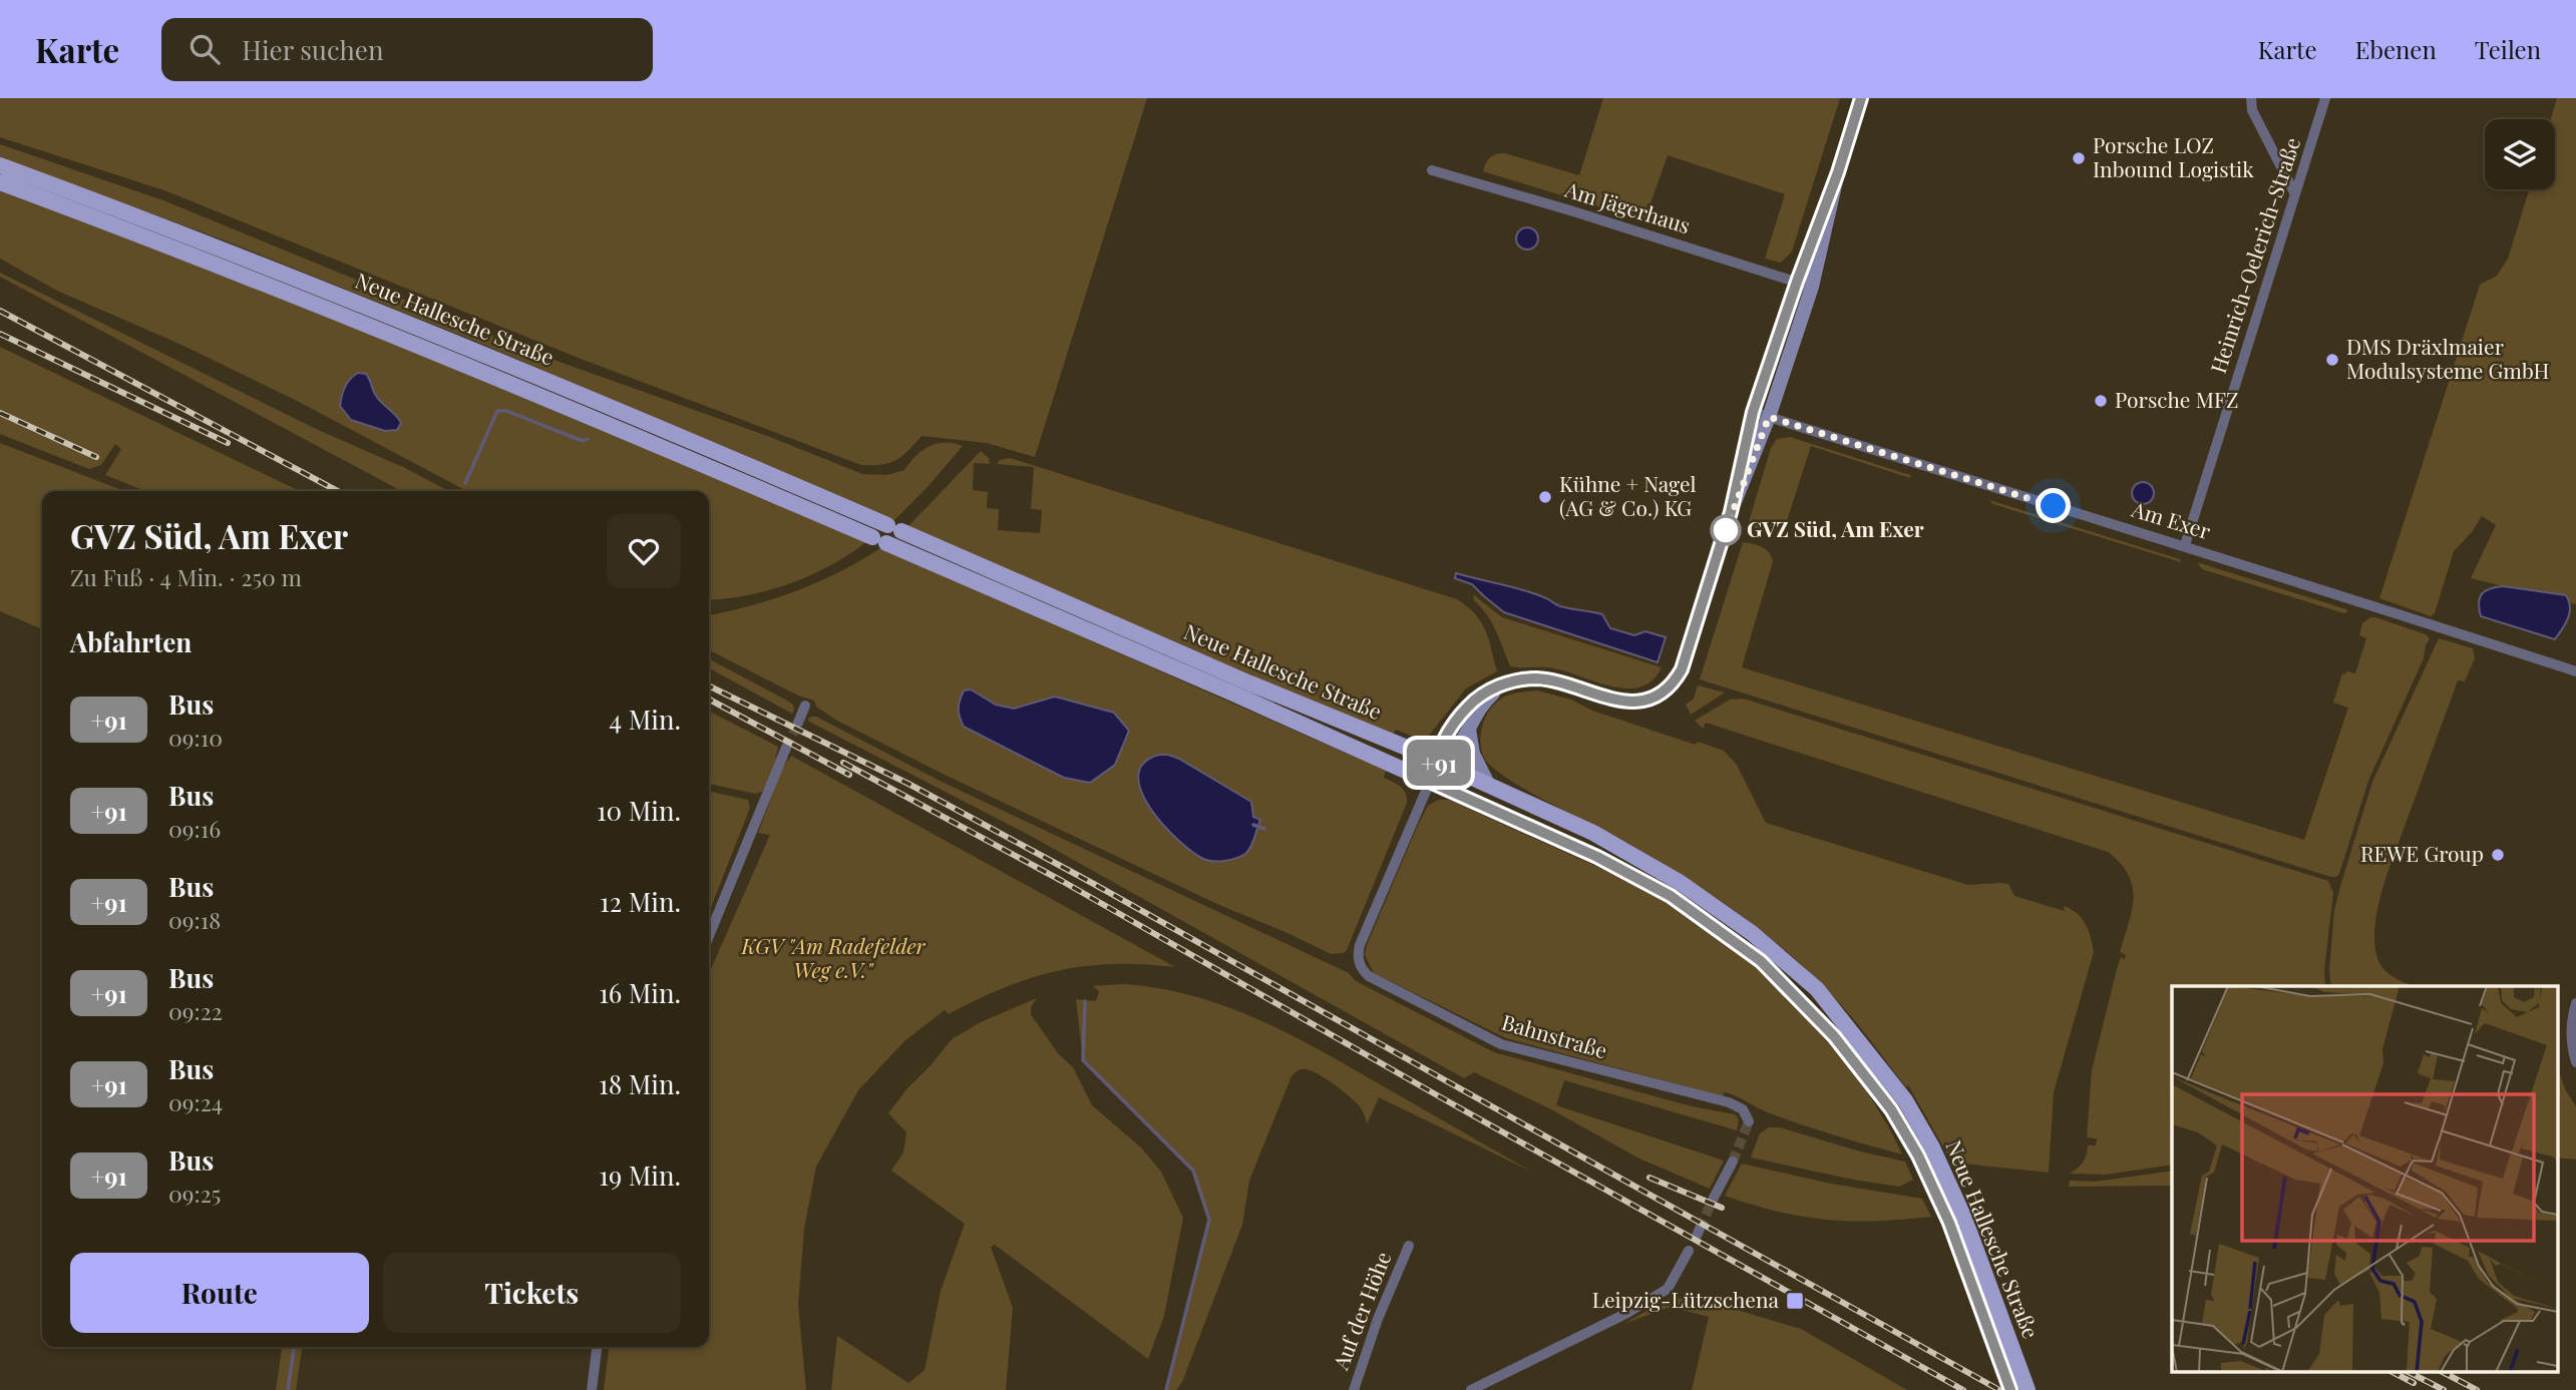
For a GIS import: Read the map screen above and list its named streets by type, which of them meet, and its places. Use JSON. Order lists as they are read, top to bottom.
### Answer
{
  "streets": {
    "main road": ["Neue Hallesche Straße"],
    "street": [
      "Am Jägerhaus",
      "Heinrich-Oelerich-Straße",
      "Am Exer",
      "Bahnstraße",
      "Auf der Höhe"
    ]
  },
  "crossings": [
    ["Heinrich-Oelerich-Straße", "Am Exer"],
    ["Neue Hallesche Straße", "Bahnstraße"]
  ],
  "parks": ["KGV \"Am Radefelder Weg e.V.\""],
  "places": {
    "other": [
      "Porsche LOZ Inbound Logistik",
      "DMS Dräxlmaier Modulsysteme GmbH",
      "Porsche MFZ",
      "Kühne + Nagel (AG & Co.) KG",
      "GVZ Süd, Am Exer",
      "REWE Group"
    ],
    "transit": ["Leipzig-Lützschena"]
  },
  "lines": ["bus line +91"],
  "page": {
    "header": "Karte",
    "search": "Hier suchen",
    "nav": ["Karte", "Ebenen", "Teilen"],
    "on_map": "+91",
    "heading": [
      ["GVZ Süd, Am Exer", "Zu Fuß · 4 Min. · 250 m"],
      "Abfahrten"
    ],
    "list": [
      {
        "mark": "+91",
        "name": "Bus",
        "note": "09:10",
        "value": "4 Min."
      },
      {
        "mark": "+91",
        "name": "Bus",
        "note": "09:16",
        "value": "10 Min."
      },
      {
        "mark": "+91",
        "name": "Bus",
        "note": "09:18",
        "value": "12 Min."
      },
      {
        "mark": "+91",
        "name": "Bus",
        "note": "09:22",
        "value": "16 Min."
      },
      {
        "mark": "+91",
        "name": "Bus",
        "note": "09:24",
        "value": "18 Min."
      },
      {
        "mark": "+91",
        "name": "Bus",
        "note": "09:25",
        "value": "19 Min."
      }
    ],
    "buttons": ["Route", "Tickets"]
  }
}
